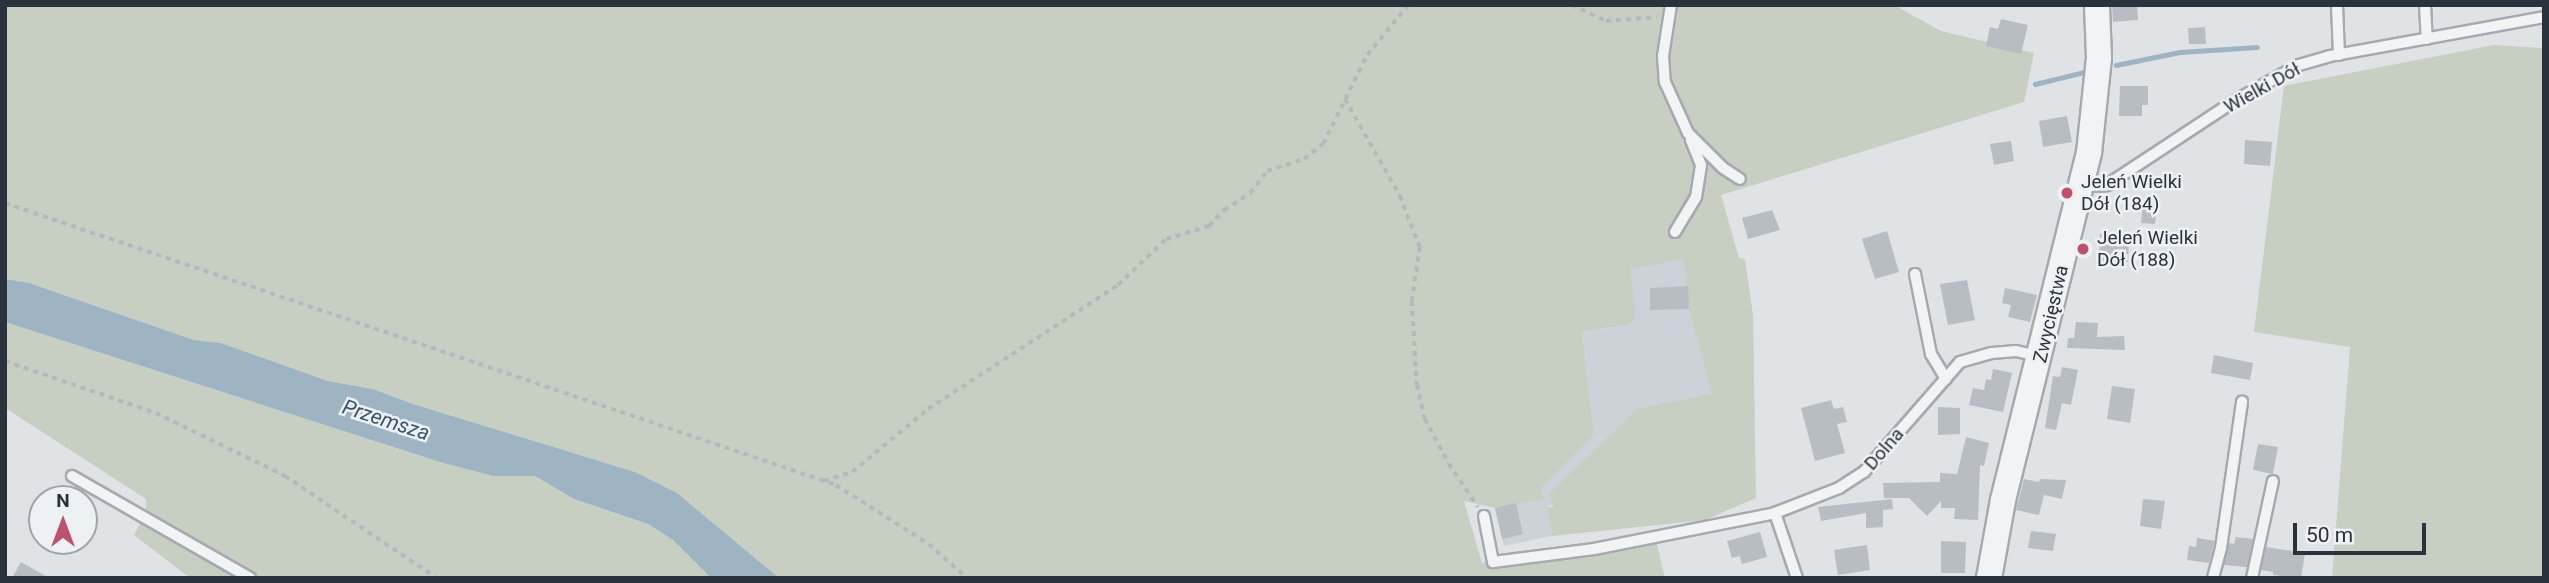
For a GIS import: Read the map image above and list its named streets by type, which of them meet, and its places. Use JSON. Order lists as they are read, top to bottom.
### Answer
{
  "streets": {
    "street": ["Zwycięstwa"],
    "lane": ["Wielki Dół", "Dolna"]
  },
  "crossings": [
    ["Wielki Dół", "Zwycięstwa"],
    ["Zwycięstwa", "Dolna"]
  ],
  "water": ["Przemsza"],
  "places": ["Jeleń Wielki Dół (184)", "Jeleń Wielki Dół (188)"],
  "scale_bar": "50 m",
  "north": "top"
}
